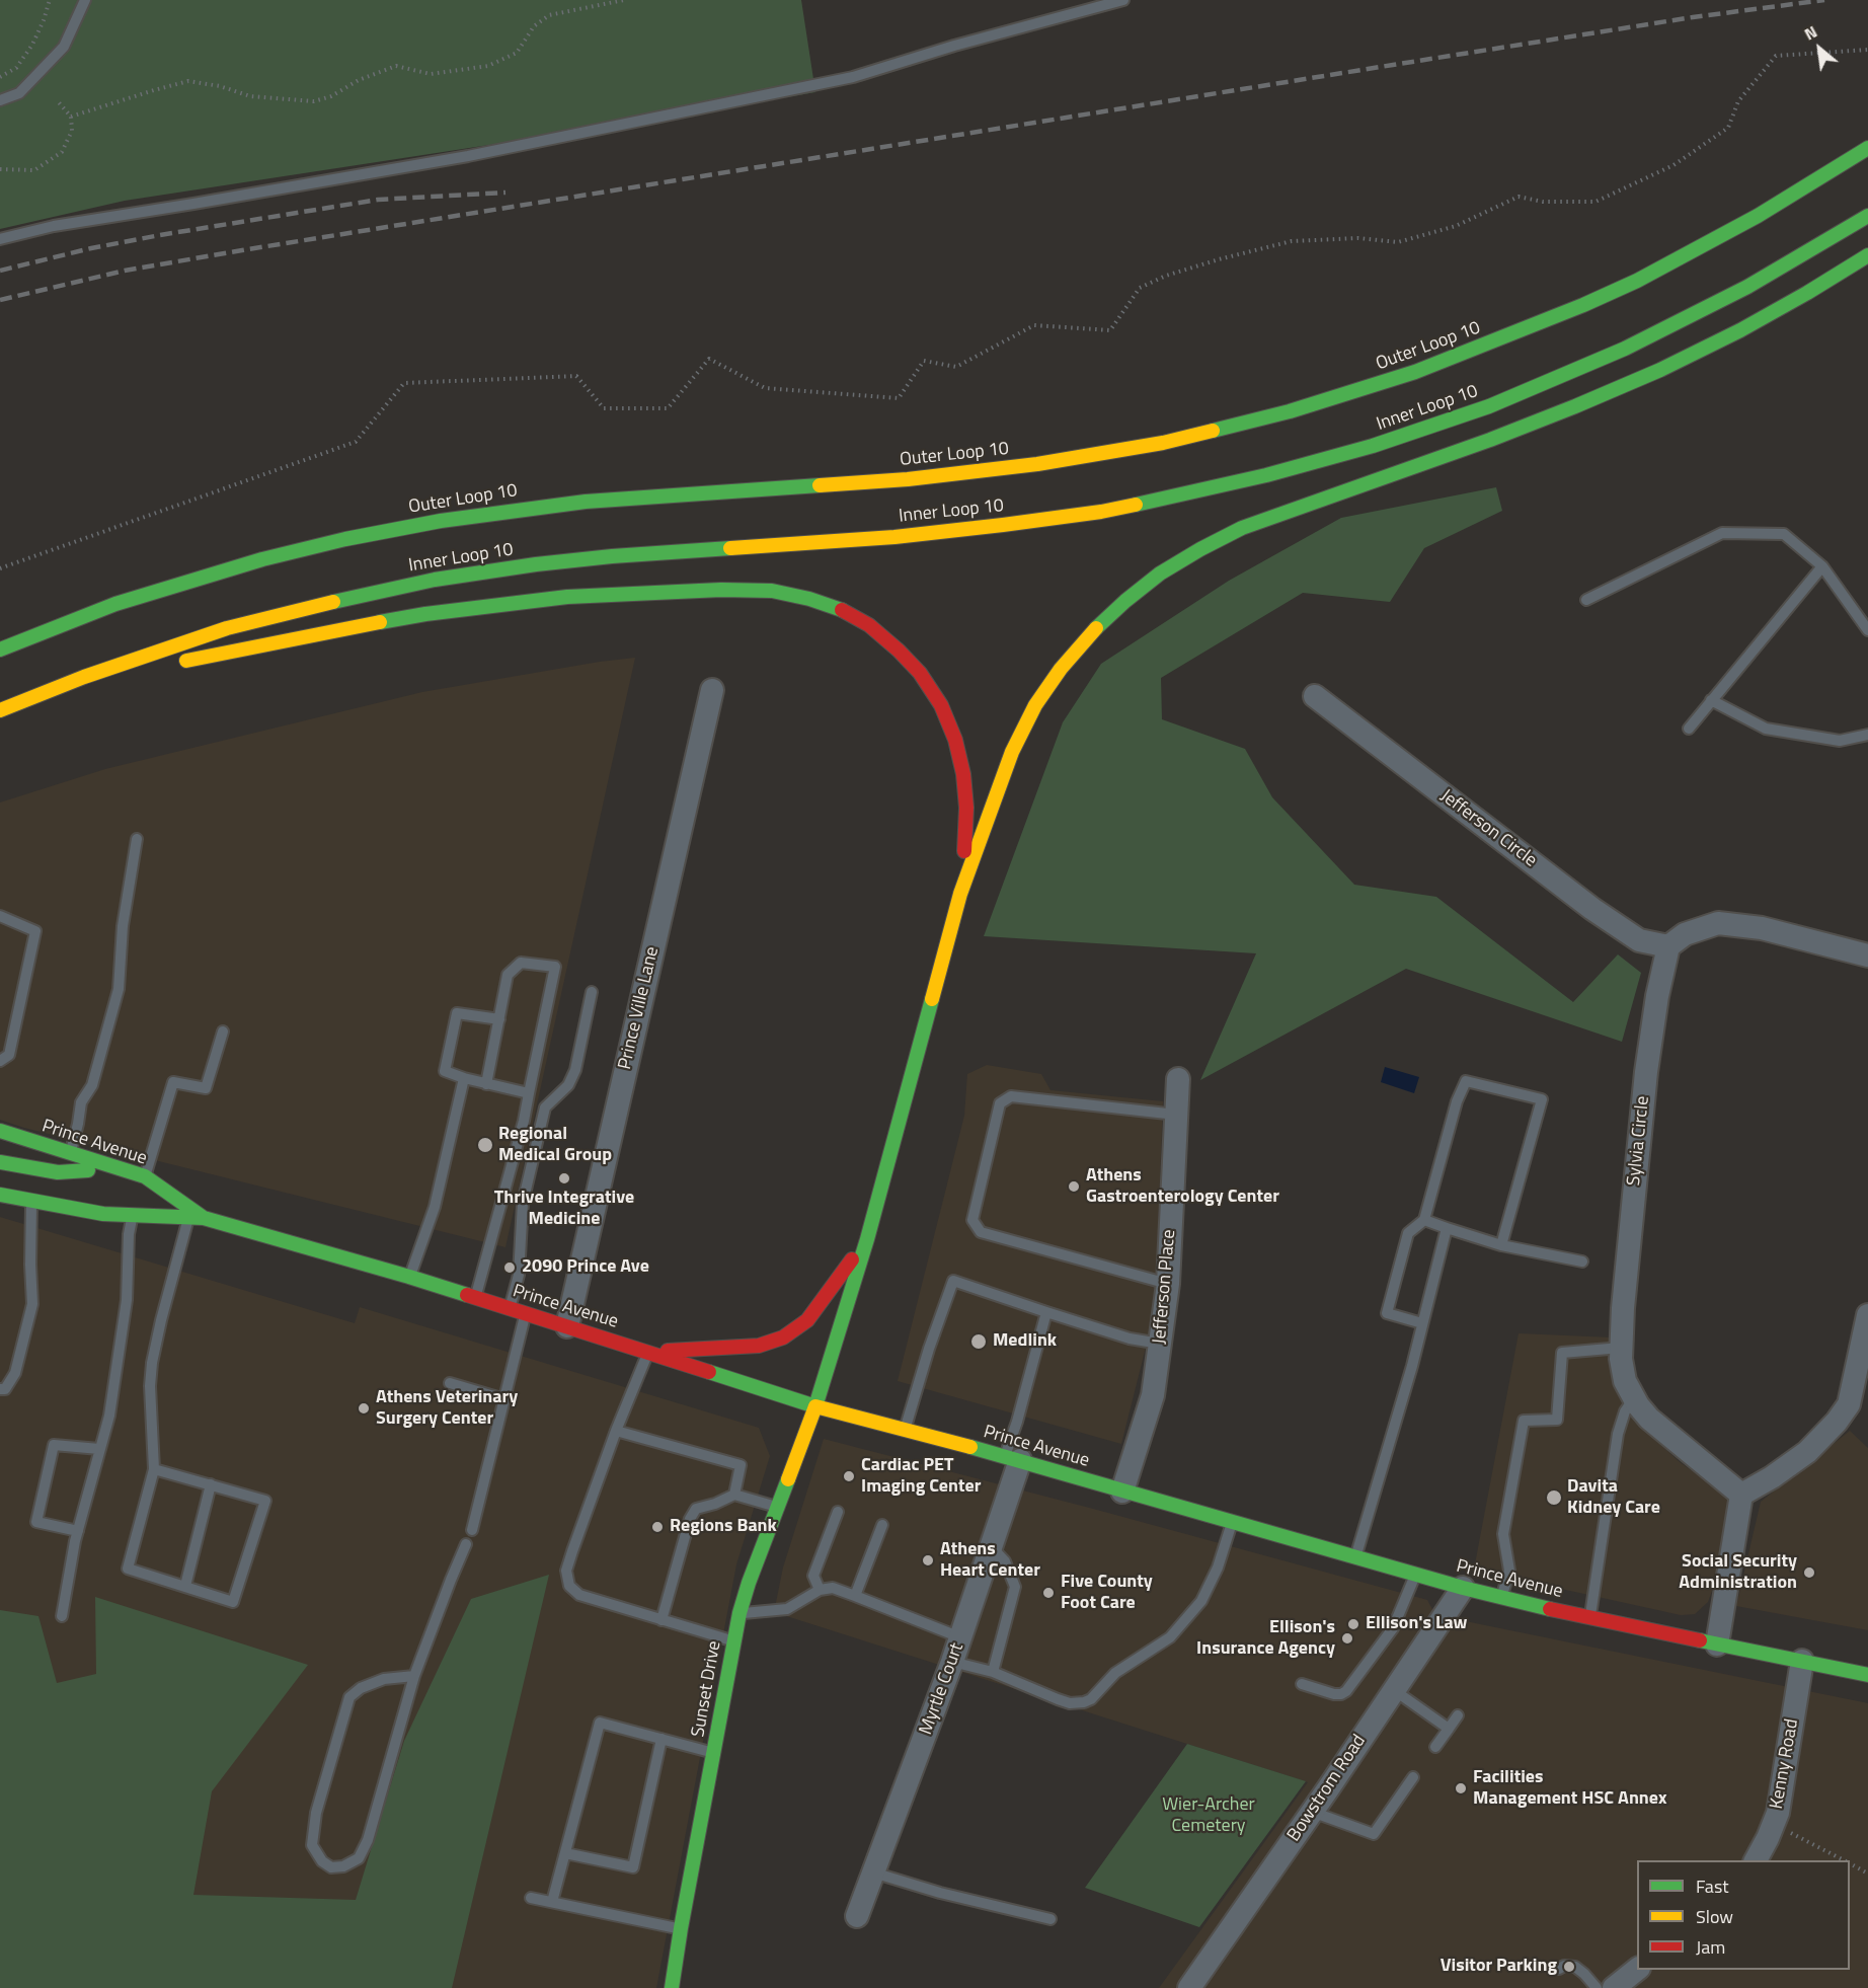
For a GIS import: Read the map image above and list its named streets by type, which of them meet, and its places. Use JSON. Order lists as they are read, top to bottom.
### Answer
{
  "streets": {
    "main road": [
      "Outer Loop 10",
      "Inner Loop 10",
      "Prince Avenue",
      "Sunset Drive"
    ],
    "street": [
      "Jefferson Circle",
      "Prince Ville Lane",
      "Sylvia Circle",
      "Jefferson Place",
      "Myrtle Court",
      "Kenny Road",
      "Bowstrom Road"
    ]
  },
  "crossings": [
    ["Jefferson Circle", "Sylvia Circle"],
    ["Prince Ville Lane", "Prince Avenue"],
    ["Prince Avenue", "Jefferson Place"],
    ["Prince Avenue", "Sunset Drive"],
    ["Prince Avenue", "Myrtle Court"],
    ["Prince Avenue", "Kenny Road"],
    ["Prince Avenue", "Bowstrom Road"]
  ],
  "parks": ["Wier-Archer Cemetery"],
  "places": [
    "Regional Medical Group",
    "Thrive Integrative Medicine",
    "Athens Gastroenterology Center",
    "2090 Prince Ave",
    "Medlink",
    "Athens Veterinary Surgery Center",
    "Cardiac PET Imaging Center",
    "Davita Kidney Care",
    "Regions Bank",
    "Athens Heart Center",
    "Social Security Administration",
    "Five County Foot Care",
    "Ellison's Law",
    "Ellison's Insurance Agency",
    "Facilities Management HSC Annex",
    "Visitor Parking"
  ],
  "legend": ["Fast", "Slow", "Jam"],
  "north": "top left"
}
